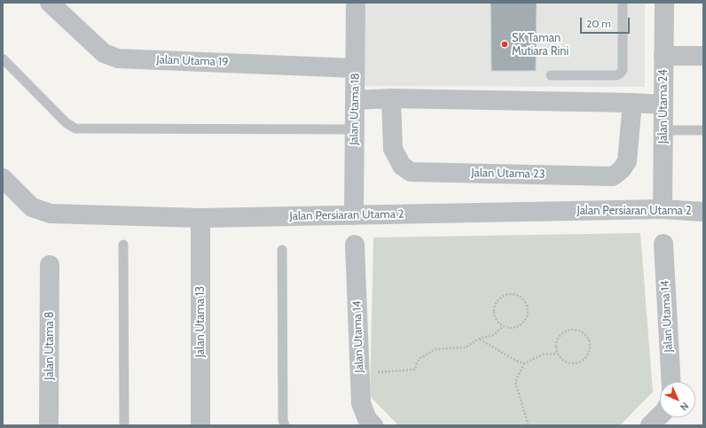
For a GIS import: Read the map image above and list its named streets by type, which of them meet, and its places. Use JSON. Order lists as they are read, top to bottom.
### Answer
{
  "streets": {
    "street": [
      "Jalan Utama 19",
      "Jalan Utama 24",
      "Jalan Utama 18",
      "Jalan Utama 23",
      "Jalan Persiaran Utama 2",
      "Jalan Utama 14",
      "Jalan Utama 13",
      "Jalan Utama 8"
    ]
  },
  "crossings": [
    ["Jalan Utama 19", "Jalan Utama 18"],
    ["Jalan Utama 24", "Jalan Persiaran Utama 2"],
    ["Jalan Utama 18", "Jalan Persiaran Utama 2"],
    ["Jalan Persiaran Utama 2", "Jalan Utama 13"]
  ],
  "places": ["SK Taman Mutiara Rini"],
  "scale_bar": "20 m",
  "north": "bottom right"
}
